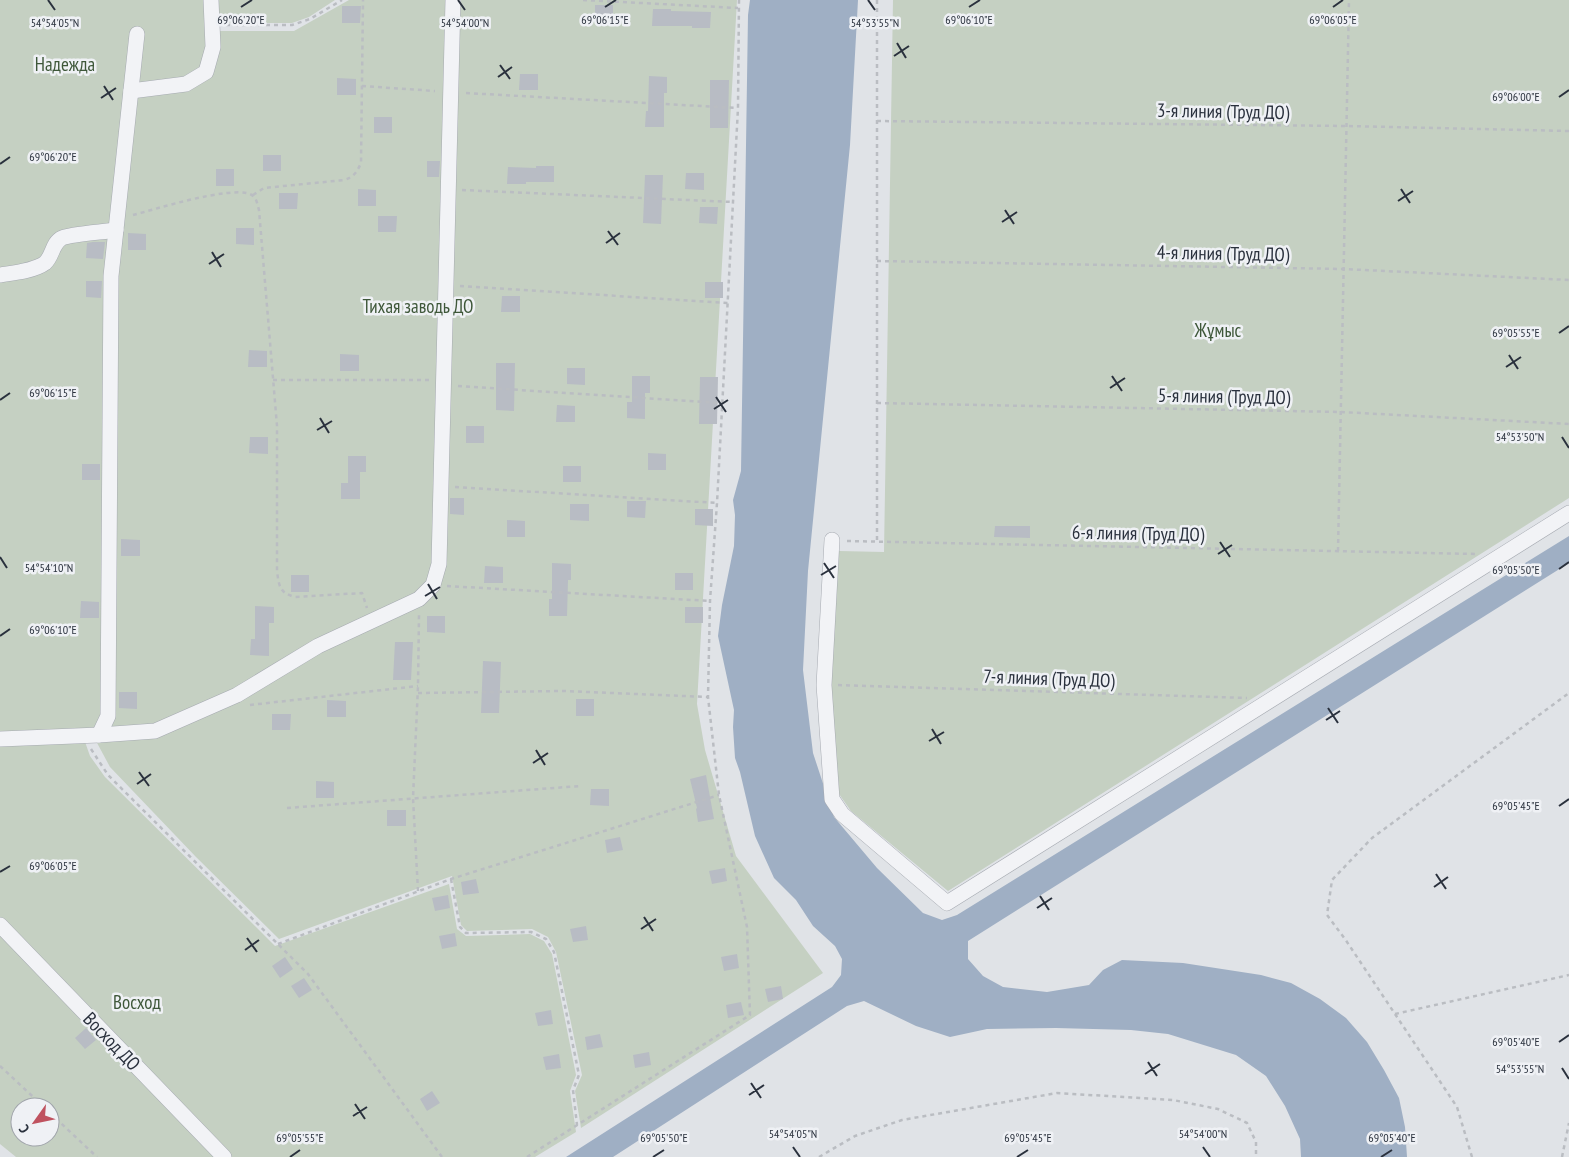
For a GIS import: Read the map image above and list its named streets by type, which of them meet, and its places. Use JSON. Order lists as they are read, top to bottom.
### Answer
{
  "streets": {
    "street": ["Восход ДО"],
    "path": [
      "3-я линия (Труд ДО)",
      "4-я линия (Труд ДО)",
      "5-я линия (Труд ДО)",
      "6-я линия (Труд ДО)",
      "7-я линия (Труд ДО)"
    ]
  },
  "parks": [
    "Надежда",
    "Тихая заводь ДО",
    "Жұмыс",
    "Восход"
  ],
  "north": "bottom left",
  "coordinates": [
    "69°06'20\"E",
    "69°06'15\"E",
    "69°06'10\"E",
    "69°06'05\"E",
    "54°54'05\"N",
    "54°54'00\"N",
    "54°53'55\"N",
    "69°06'00\"E",
    "69°05'55\"E",
    "54°53'50\"N",
    "54°54'10\"N",
    "69°05'50\"E",
    "69°05'45\"E",
    "69°05'40\"E"
  ]
}
